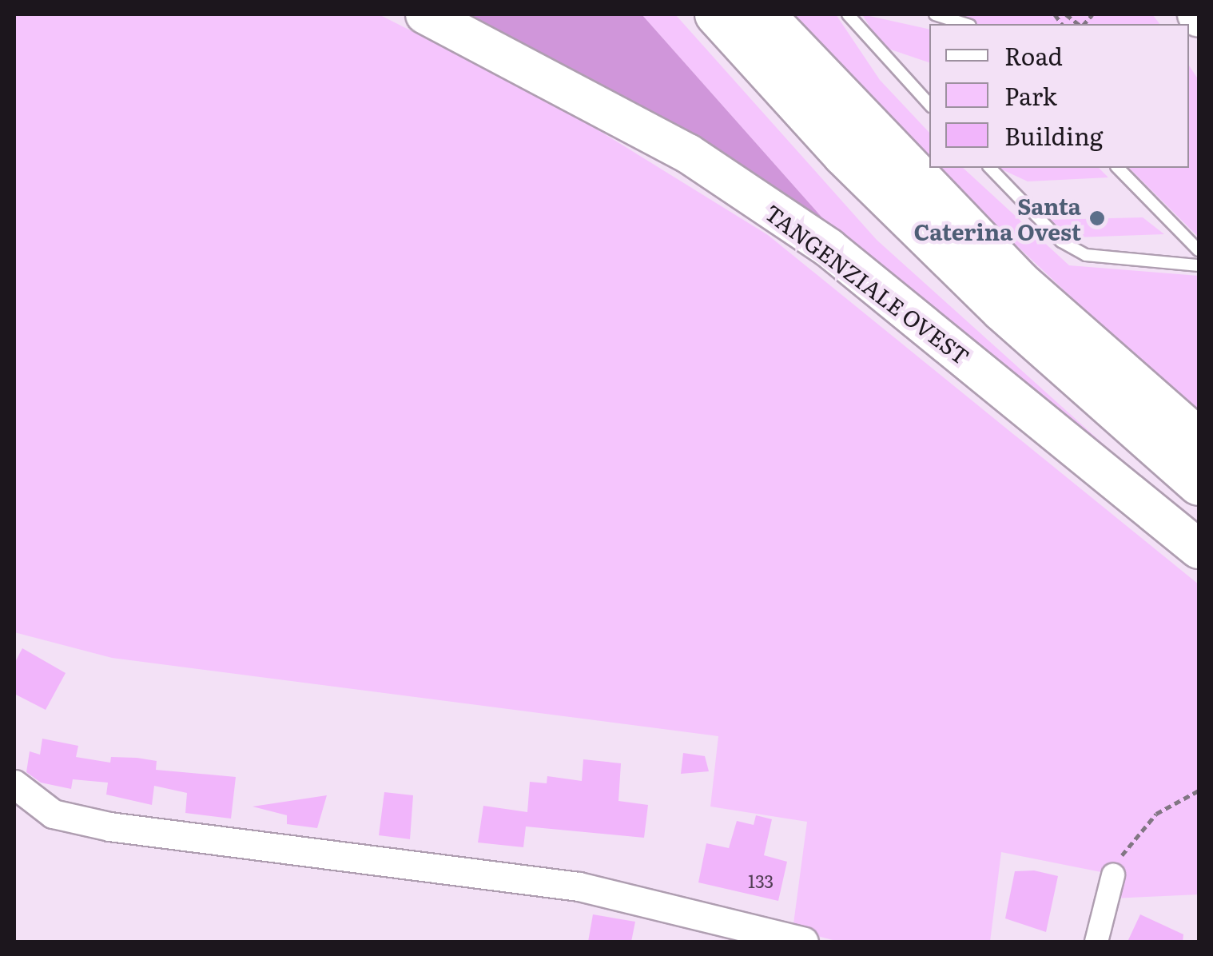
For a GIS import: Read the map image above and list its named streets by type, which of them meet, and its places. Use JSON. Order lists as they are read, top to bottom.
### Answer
{
  "streets": {
    "highway": ["TANGENZIALE OVEST"]
  },
  "places": ["Santa Caterina Ovest"],
  "house_numbers": ["133"],
  "legend": ["Road", "Park", "Building"]
}
